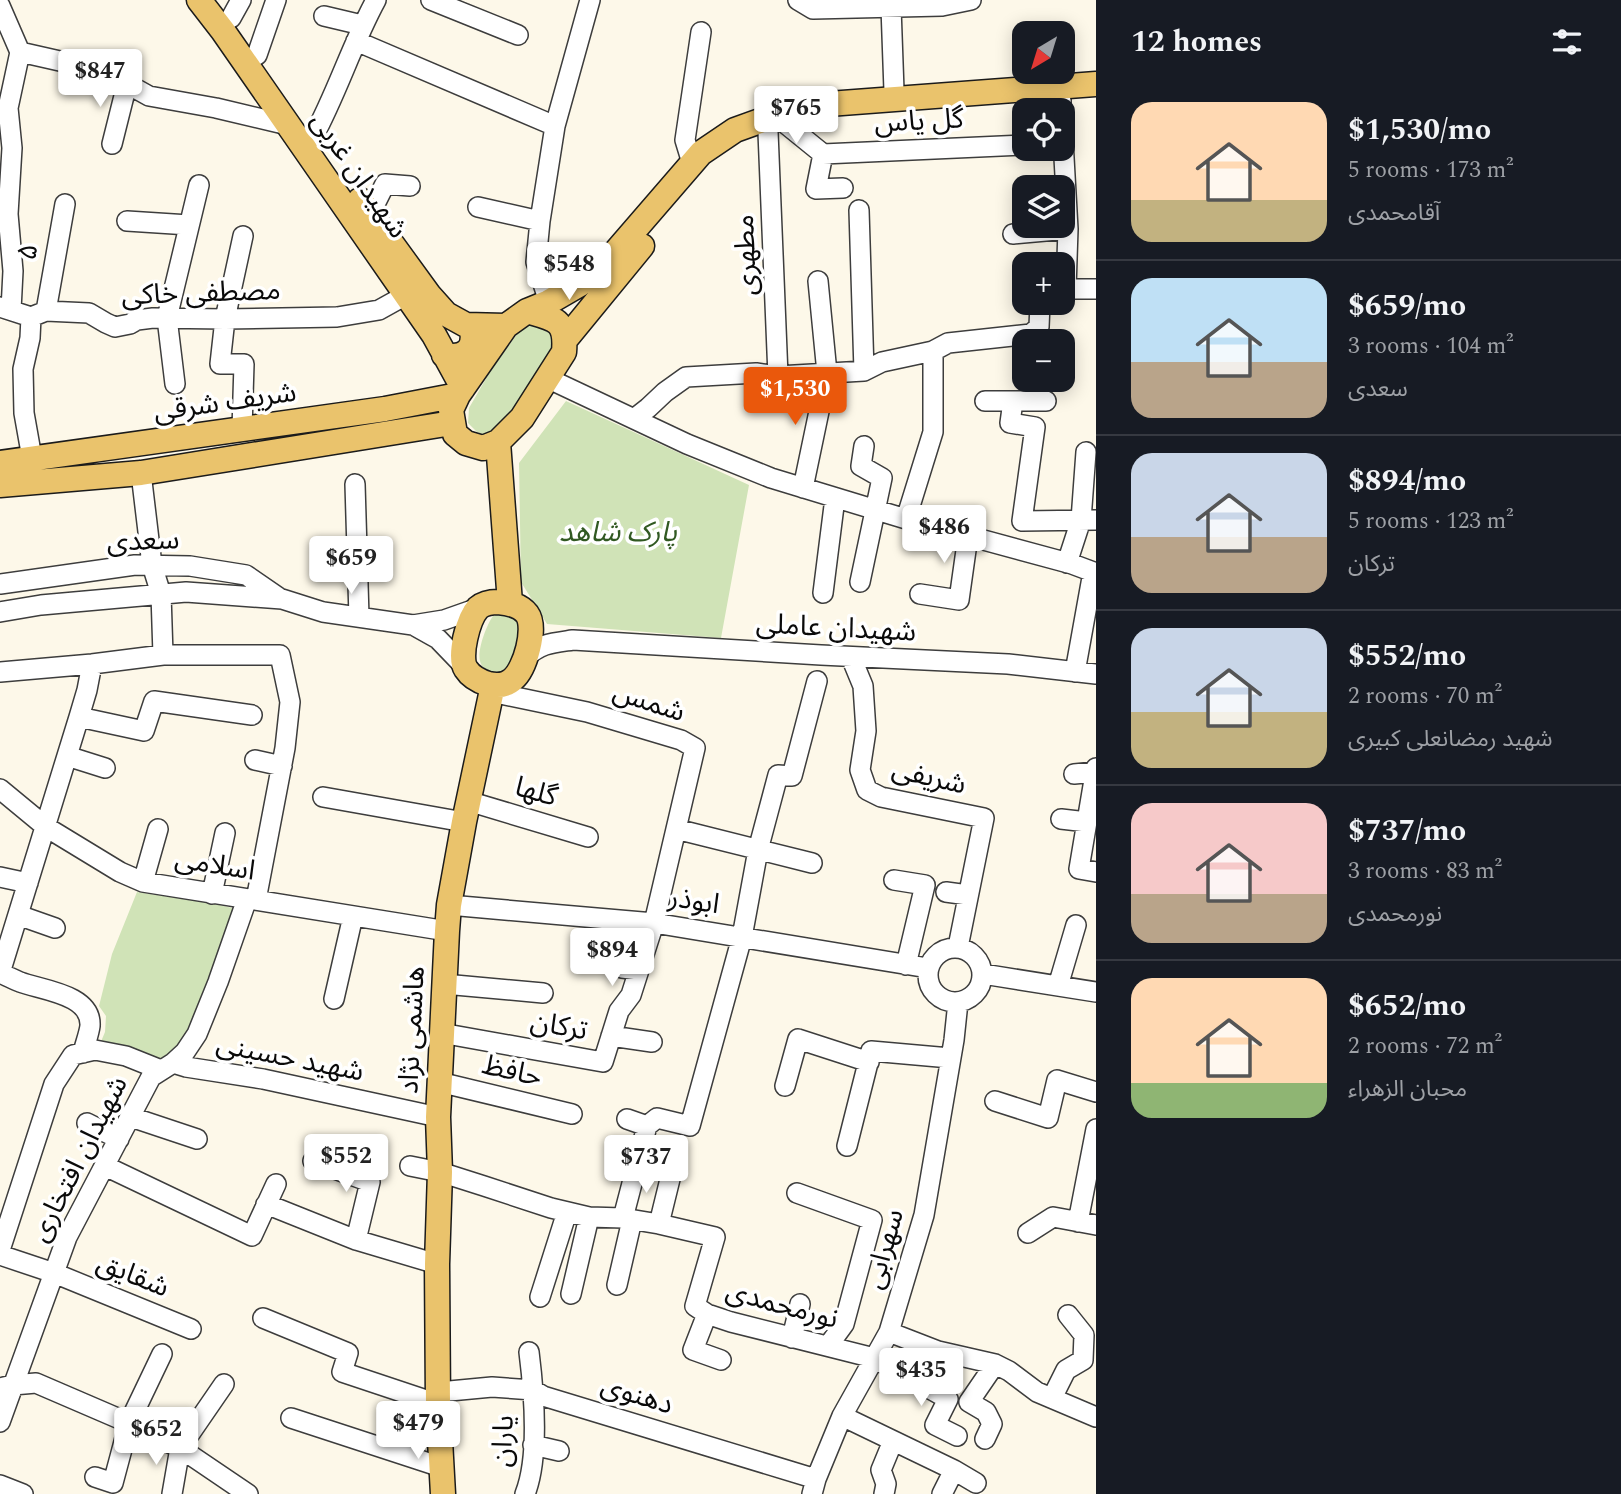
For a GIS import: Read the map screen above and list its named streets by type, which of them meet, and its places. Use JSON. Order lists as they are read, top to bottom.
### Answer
{
  "streets": {
    "main road": ["شهیدان غربی", "شریف شرقی", "هاشمی نژاد"],
    "street": [
      "گل یاس",
      "۵",
      "مطهری",
      "مصطفی خاکی",
      "سعدی",
      "شهیدان عاملی",
      "شمس",
      "شریفی",
      "گلها",
      "اسلامی",
      "ابوذر",
      "ترکان",
      "شهید حسینی",
      "حافظ",
      "شهیدان افتخاری",
      "سهرابی",
      "شقایق",
      "نورمحمدی",
      "دهنوی",
      "یاران"
    ]
  },
  "crossings": [
    ["شهیدان غربی", "مصطفی خاکی"],
    ["شهیدان غربی", "شریف شرقی"],
    ["۵", "مصطفی خاکی"],
    ["۵", "شریف شرقی"],
    ["شهیدان عاملی", "شمس"],
    ["شهیدان عاملی", "شریفی"],
    ["شهیدان عاملی", "هاشمی نژاد"],
    ["شمس", "ابوذر"],
    ["شمس", "ترکان"],
    ["شمس", "هاشمی نژاد"],
    ["شریفی", "ابوذر"],
    ["شریفی", "سهرابی"],
    ["گلها", "هاشمی نژاد"],
    ["اسلامی", "هاشمی نژاد"],
    ["اسلامی", "شهیدان افتخاری"],
    ["ابوذر", "ترکان"],
    ["ابوذر", "هاشمی نژاد"],
    ["ابوذر", "سهرابی"],
    ["ترکان", "هاشمی نژاد"],
    ["هاشمی نژاد", "شهید حسینی"],
    ["هاشمی نژاد", "حافظ"],
    ["هاشمی نژاد", "نورمحمدی"],
    ["هاشمی نژاد", "دهنوی"],
    ["شهید حسینی", "شهیدان افتخاری"],
    ["شهیدان افتخاری", "شقایق"],
    ["سهرابی", "نورمحمدی"],
    ["سهرابی", "دهنوی"],
    ["دهنوی", "یاران"]
  ],
  "parks": ["پارک شاهد"],
  "north": "bottom left",
  "page": {
    "heading": "12 homes",
    "map_buttons": ["+", "−"],
    "price": [
      "$847",
      "$765",
      "$548",
      "$1,530",
      "$486",
      "$659",
      "$894",
      "$552",
      "$737",
      "$435",
      "$479",
      "$652"
    ],
    "list": [
      {
        "name": "$1,530/mo",
        "note": "5 rooms · 173 m² · آقامحمدی"
      },
      {
        "name": "$659/mo",
        "note": "3 rooms · 104 m² · سعدی"
      },
      {
        "name": "$894/mo",
        "note": "5 rooms · 123 m² · ترکان"
      },
      {
        "name": "$552/mo",
        "note": "2 rooms · 70 m² · شهید رمضانعلی کبیری"
      },
      {
        "name": "$737/mo",
        "note": "3 rooms · 83 m² · نورمحمدی"
      },
      {
        "name": "$652/mo",
        "note": "2 rooms · 72 m² · محبان الزهراء"
      }
    ]
  }
}
